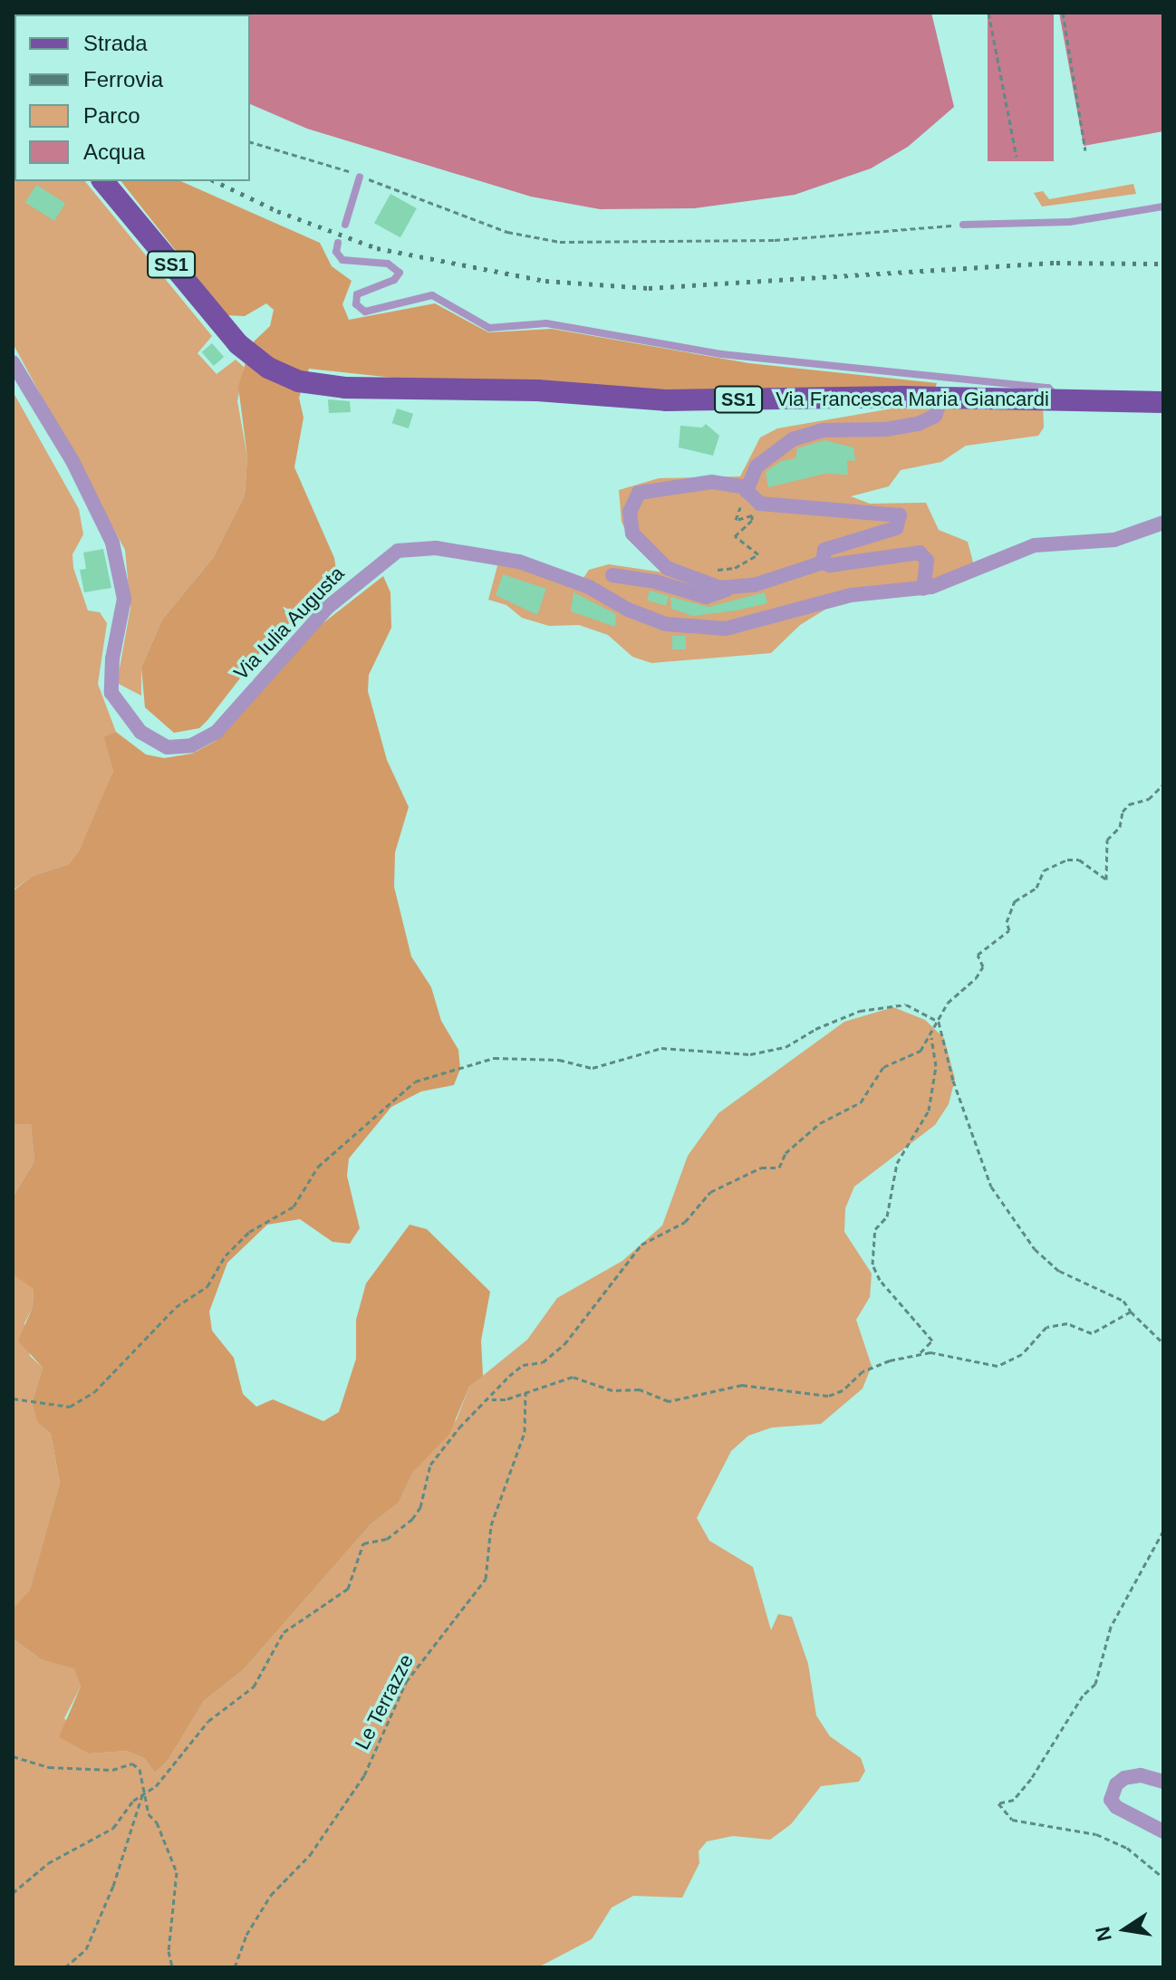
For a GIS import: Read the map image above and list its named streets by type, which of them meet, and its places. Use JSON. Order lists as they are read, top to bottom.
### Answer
{
  "streets": {
    "main road": ["SS1", "Via Francesca Maria Giancardi"],
    "street": ["Via Iulia Augusta"],
    "path": ["Le Terrazze"]
  },
  "legend": [
    "Strada",
    "Ferrovia",
    "Parco",
    "Acqua"
  ],
  "north": "left"
}
